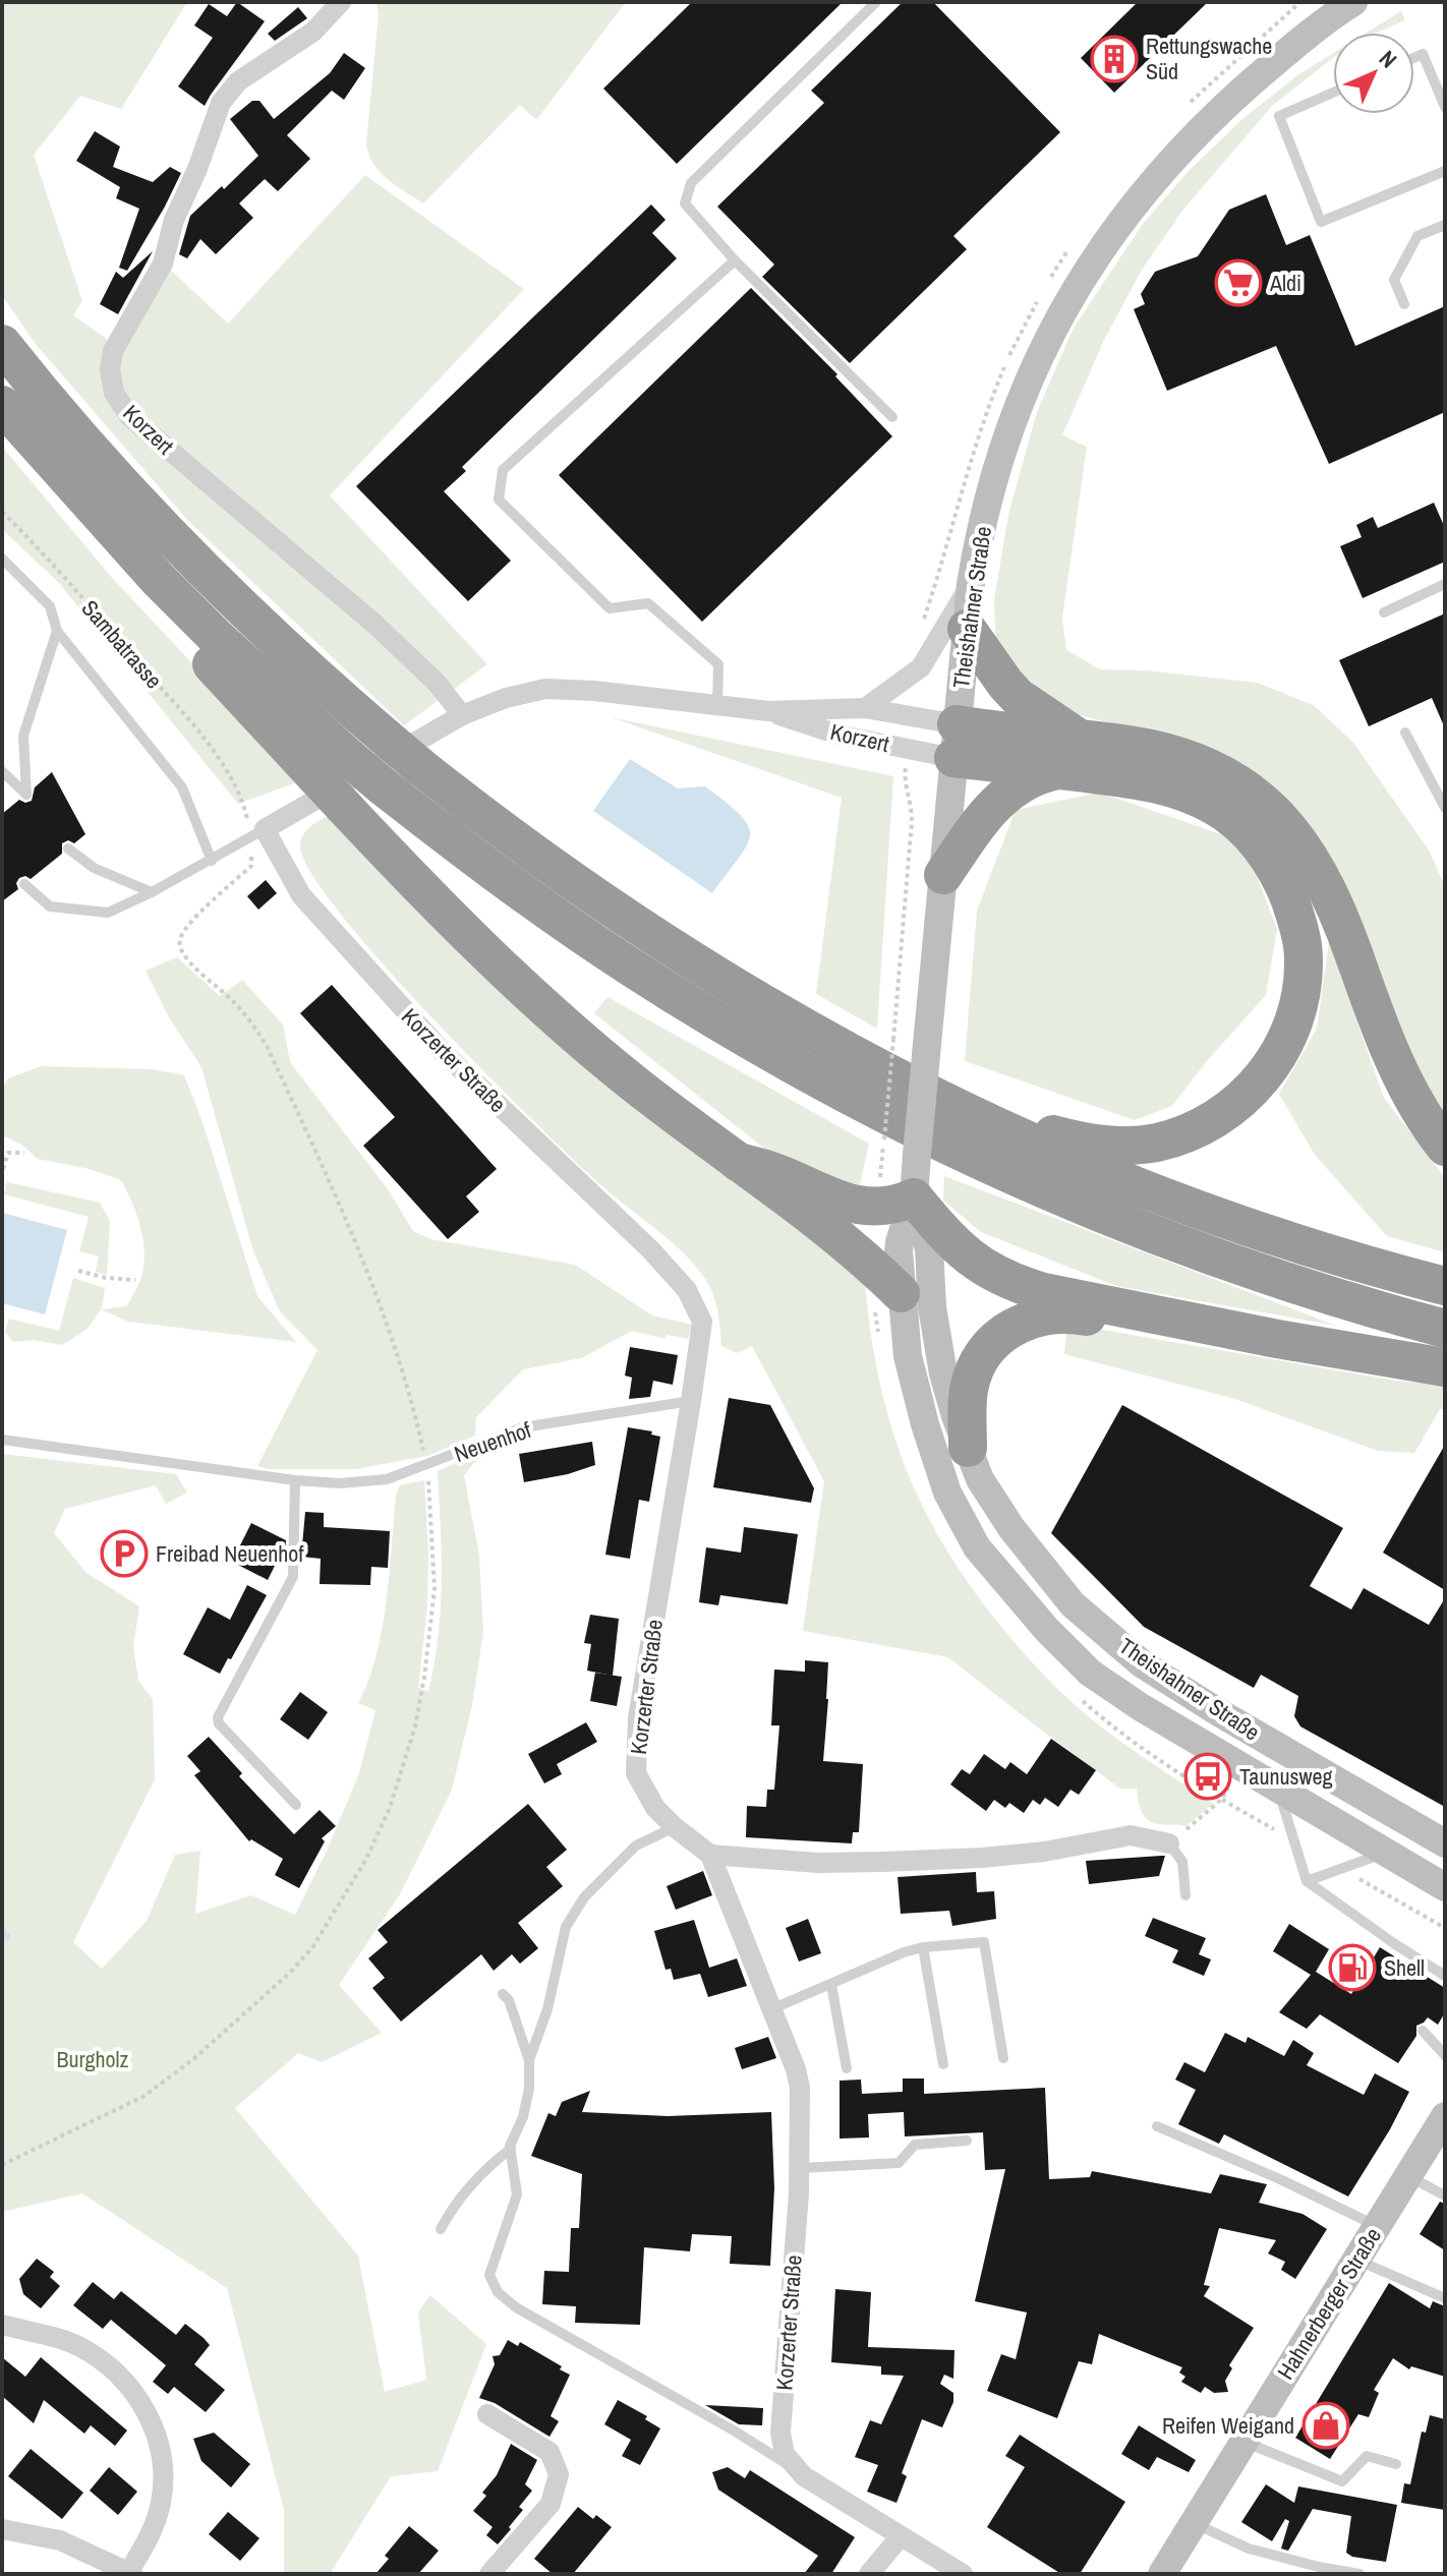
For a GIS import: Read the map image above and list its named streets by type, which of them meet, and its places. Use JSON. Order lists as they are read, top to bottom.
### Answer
{
  "streets": {
    "main road": ["Theishahner Straße", "Hahnerberger Straße"],
    "street": ["Korzert", "Korzerter Straße"],
    "lane": ["Neuenhof"],
    "path": ["Sambatrasse"]
  },
  "crossings": [
    ["Korzert", "Theishahner Straße"],
    ["Korzert", "Korzerter Straße"],
    ["Korzerter Straße", "Neuenhof"]
  ],
  "parks": ["Burgholz"],
  "places": {
    "building": ["Rettungswache Süd"],
    "supermarket": ["Aldi"],
    "parking": ["Freibad Neuenhof"],
    "bus stop": ["Taunusweg"],
    "fuel station": ["Shell"],
    "shop": ["Reifen Weigand"]
  },
  "north": "top right"
}
